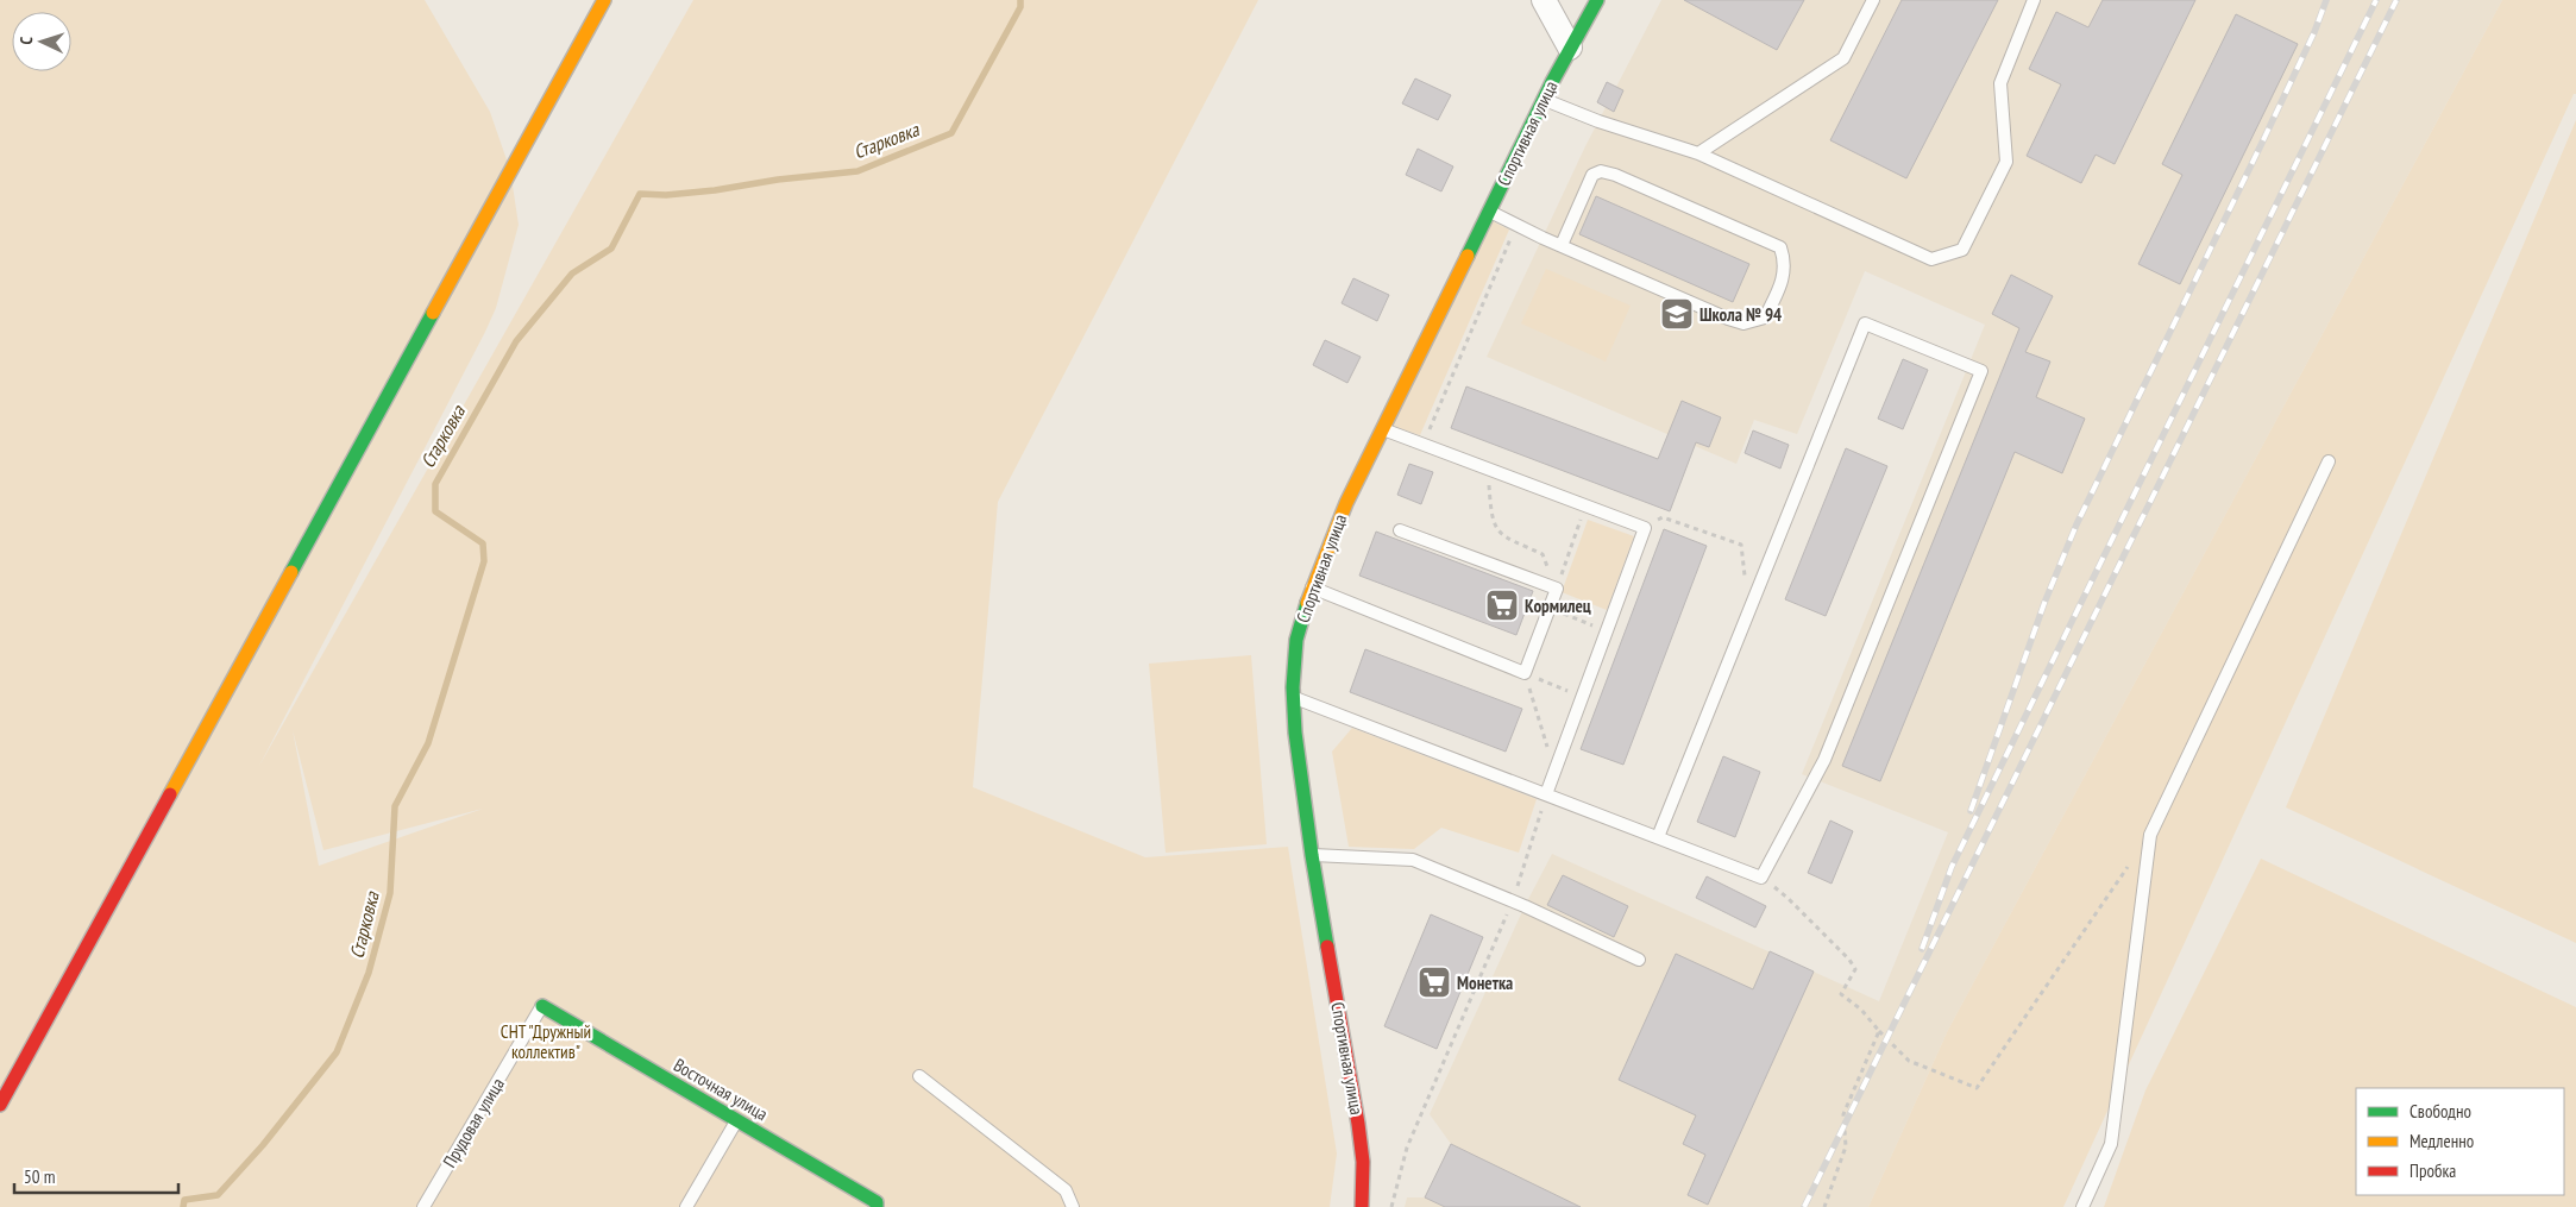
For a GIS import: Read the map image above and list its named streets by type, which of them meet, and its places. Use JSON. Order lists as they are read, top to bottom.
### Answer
{
  "streets": {
    "street": ["Спортивная улица", "Восточная улица"],
    "lane": ["Прудовая улица"]
  },
  "crossings": [
    ["Восточная улица", "Прудовая улица"]
  ],
  "water": ["Старковка"],
  "parks": ["СНТ \"Дружный коллектив\""],
  "places": {
    "school or university": ["Школа № 94"],
    "supermarket": ["Кормилец", "Монетка"]
  },
  "legend": ["Свободно", "Медленно", "Пробка"],
  "scale_bar": "50 m",
  "north": "left"
}
